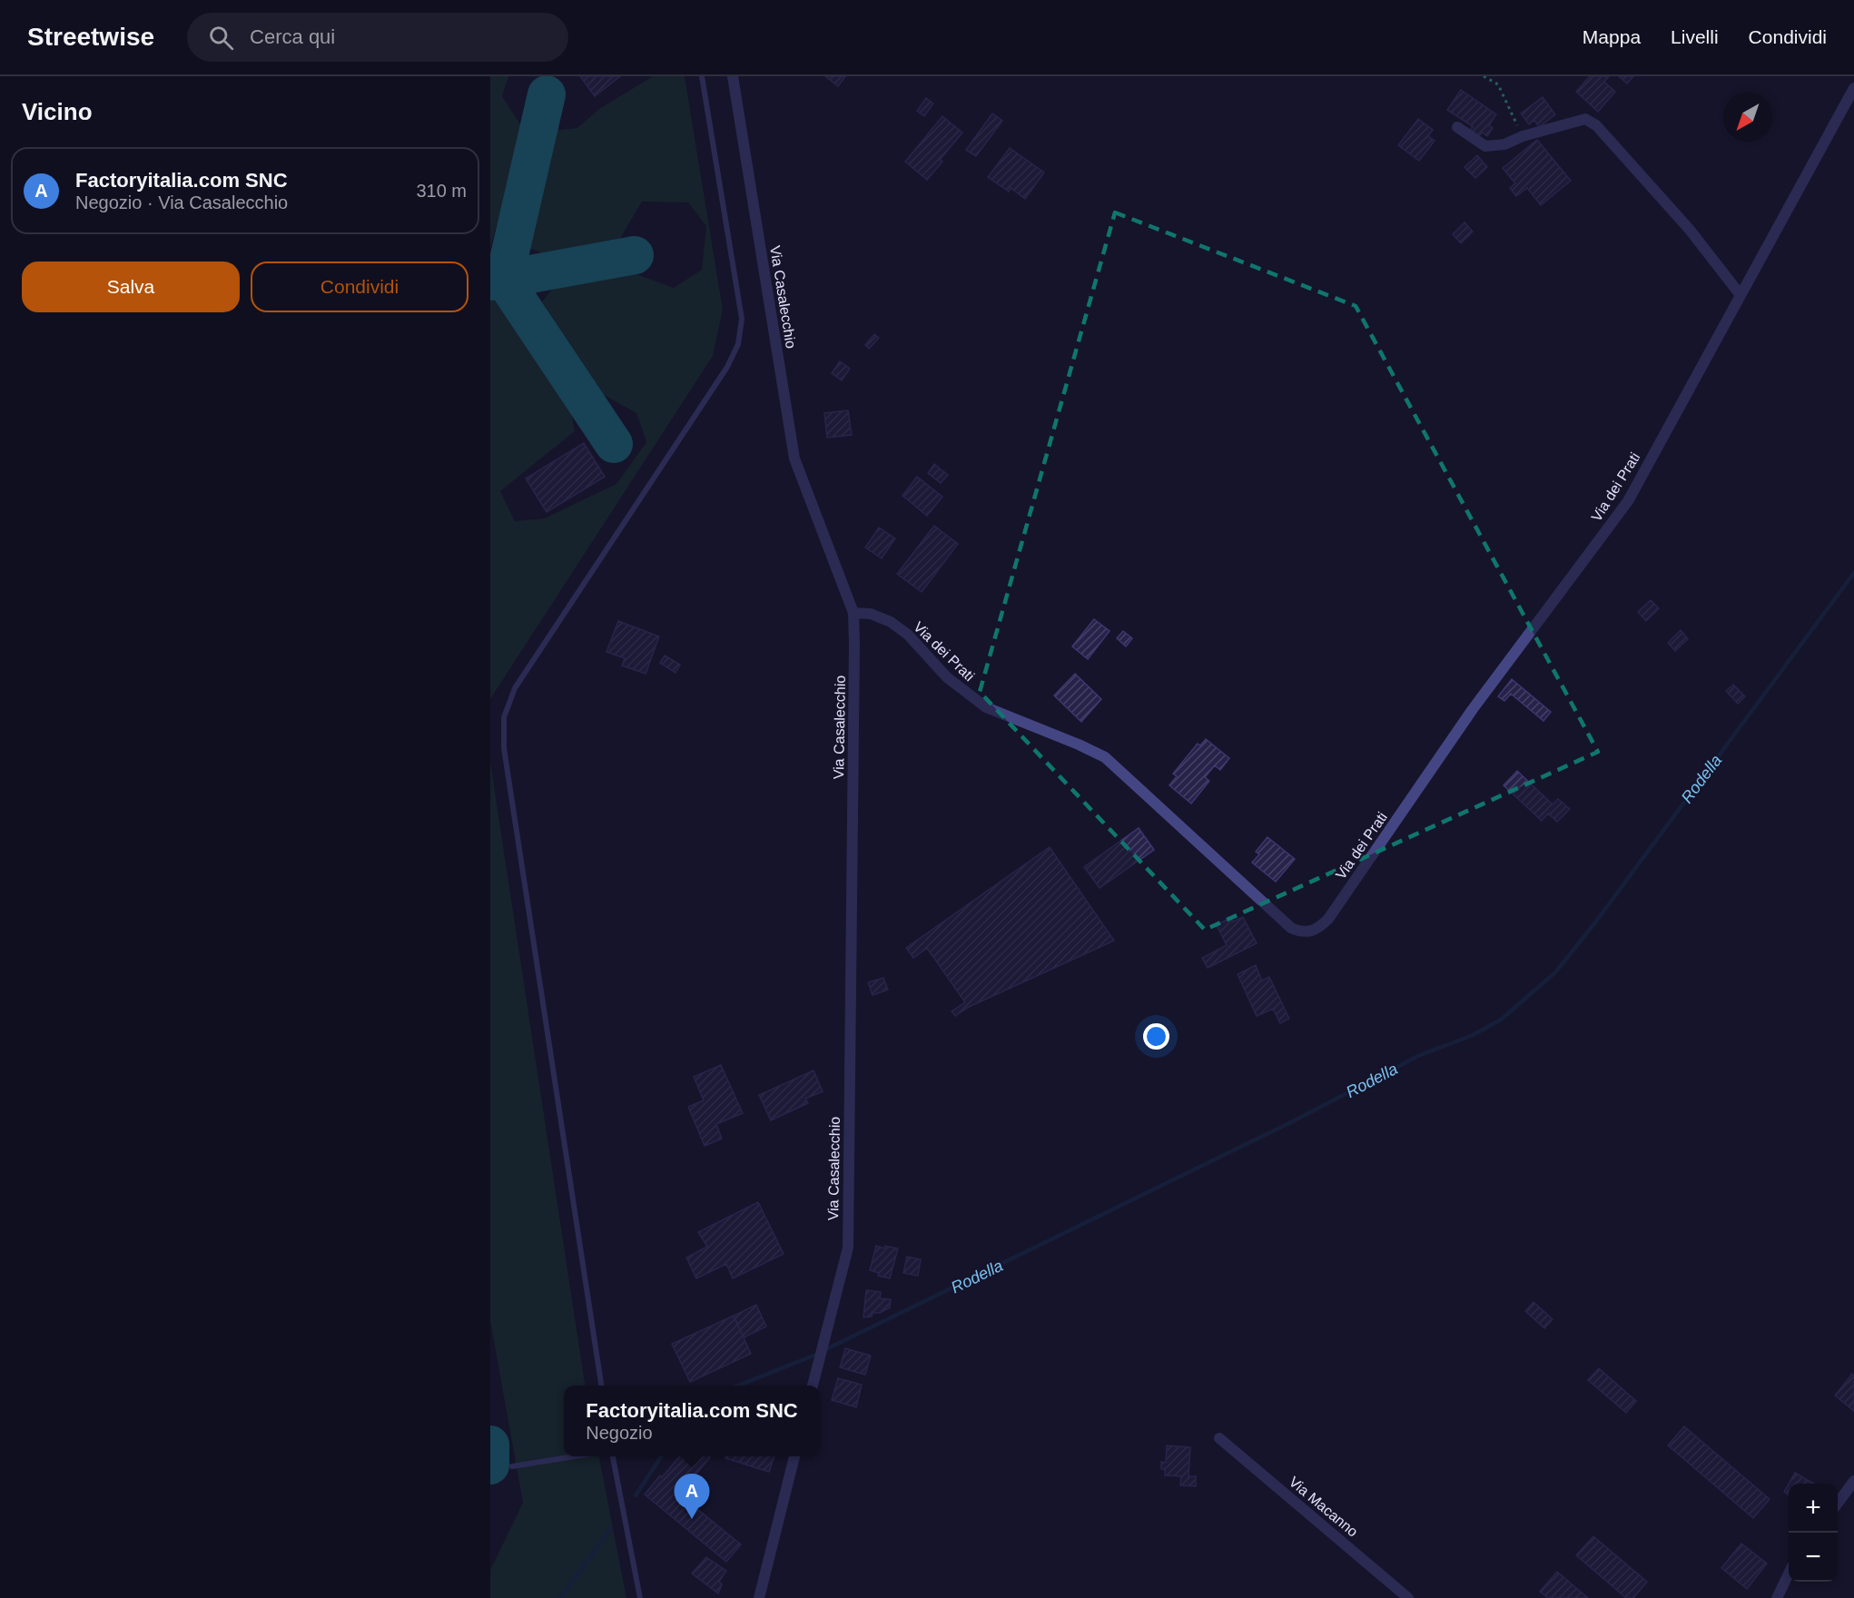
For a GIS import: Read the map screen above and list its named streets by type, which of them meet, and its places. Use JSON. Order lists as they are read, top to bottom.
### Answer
{
  "streets": {
    "street": ["Via Casalecchio", "Via dei Prati", "Via Macanno"]
  },
  "crossings": [
    ["Via Casalecchio", "Via dei Prati"]
  ],
  "water": ["Rodella"],
  "north": "bottom left",
  "page": {
    "header": "Streetwise",
    "search": "Cerca qui",
    "nav": ["Mappa", "Livelli", "Condividi"],
    "heading": "Vicino",
    "list": [
      {
        "mark": "A",
        "name": "Factoryitalia.com SNC",
        "note": "Negozio · Via Casalecchio",
        "value": "310 m"
      }
    ],
    "buttons": ["Salva", "Condividi"],
    "popup": ["Factoryitalia.com SNC", "Negozio"],
    "pins": "A",
    "map_buttons": ["+", "−"]
  }
}
